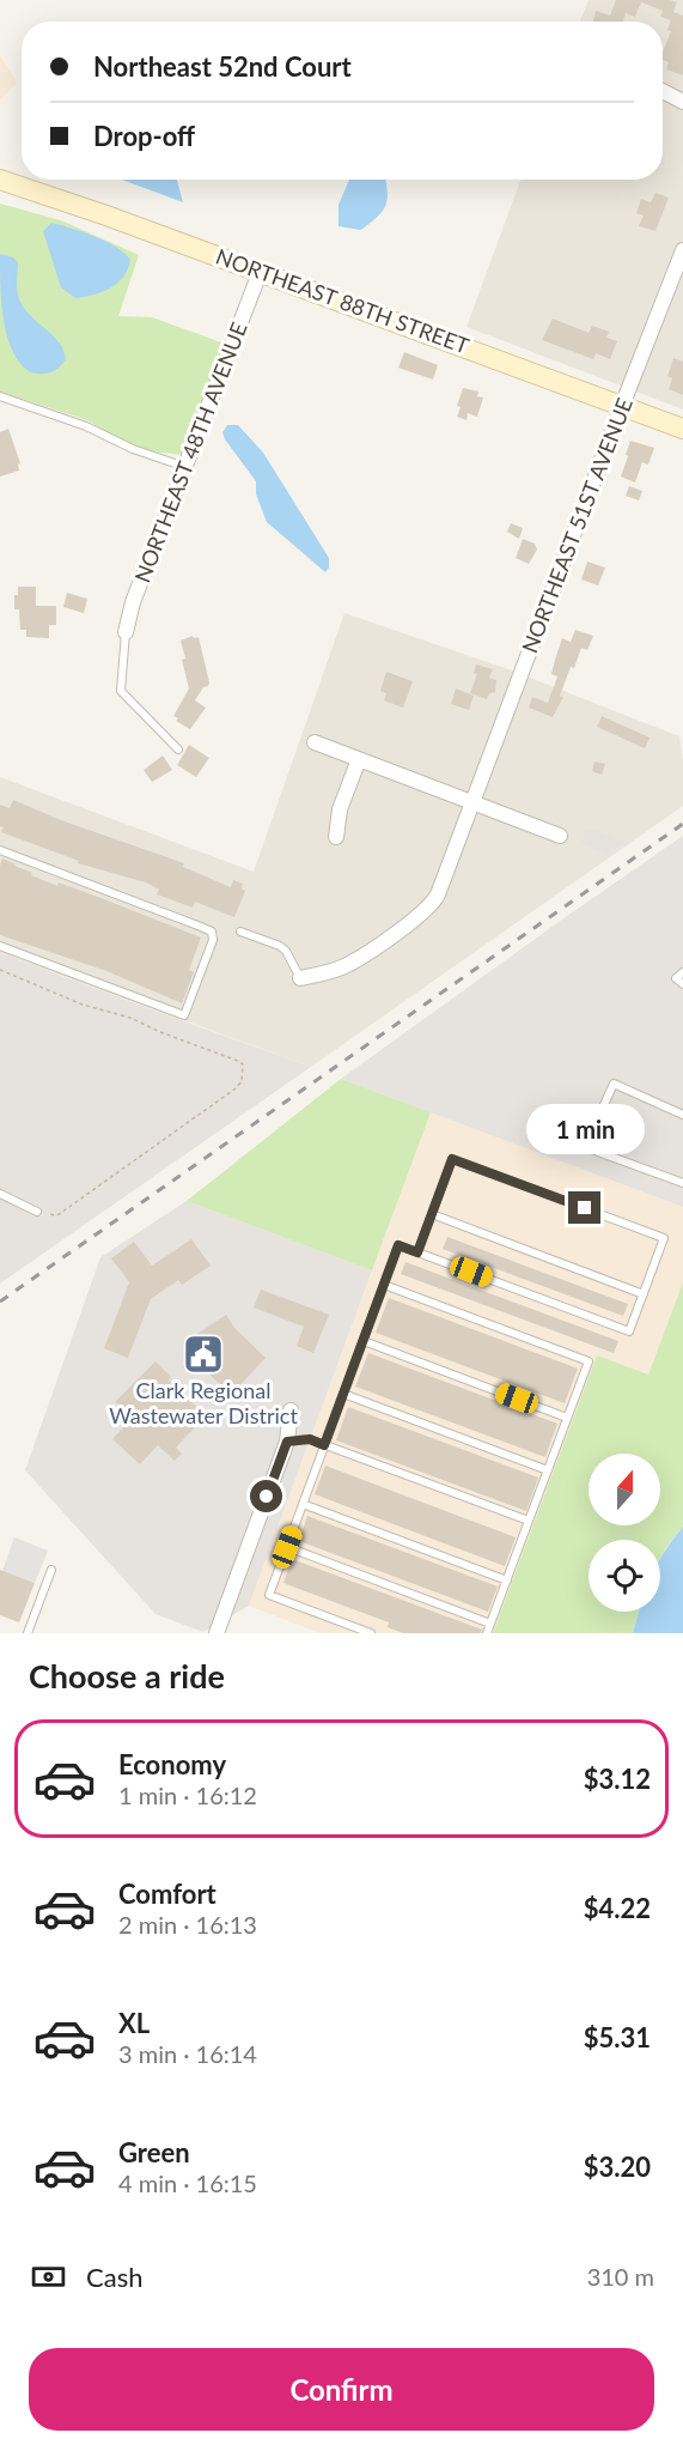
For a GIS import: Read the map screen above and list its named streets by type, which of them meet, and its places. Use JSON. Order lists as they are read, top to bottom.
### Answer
{
  "streets": {
    "main road": ["NORTHEAST 88TH STREET"],
    "street": ["NORTHEAST 48TH AVENUE", "NORTHEAST 51ST AVENUE"]
  },
  "crossings": [
    ["NORTHEAST 88TH STREET", "NORTHEAST 48TH AVENUE"],
    ["NORTHEAST 88TH STREET", "NORTHEAST 51ST AVENUE"]
  ],
  "places": {
    "public building": ["Clark Regional Wastewater District"]
  },
  "north": "top",
  "page": {
    "banner": ["Northeast 52nd Court", "Drop-off"],
    "bubble": "1 min",
    "heading": "Choose a ride",
    "list": [
      {
        "name": "Economy",
        "note": "1 min · 16:12",
        "value": "$3.12"
      },
      {
        "name": "Comfort",
        "note": "2 min · 16:13",
        "value": "$4.22"
      },
      {
        "name": "XL",
        "note": "3 min · 16:14",
        "value": "$5.31"
      },
      {
        "name": "Green",
        "note": "4 min · 16:15",
        "value": "$3.20"
      }
    ],
    "pay": ["Cash", "310 m"],
    "buttons": "Confirm"
  }
}
